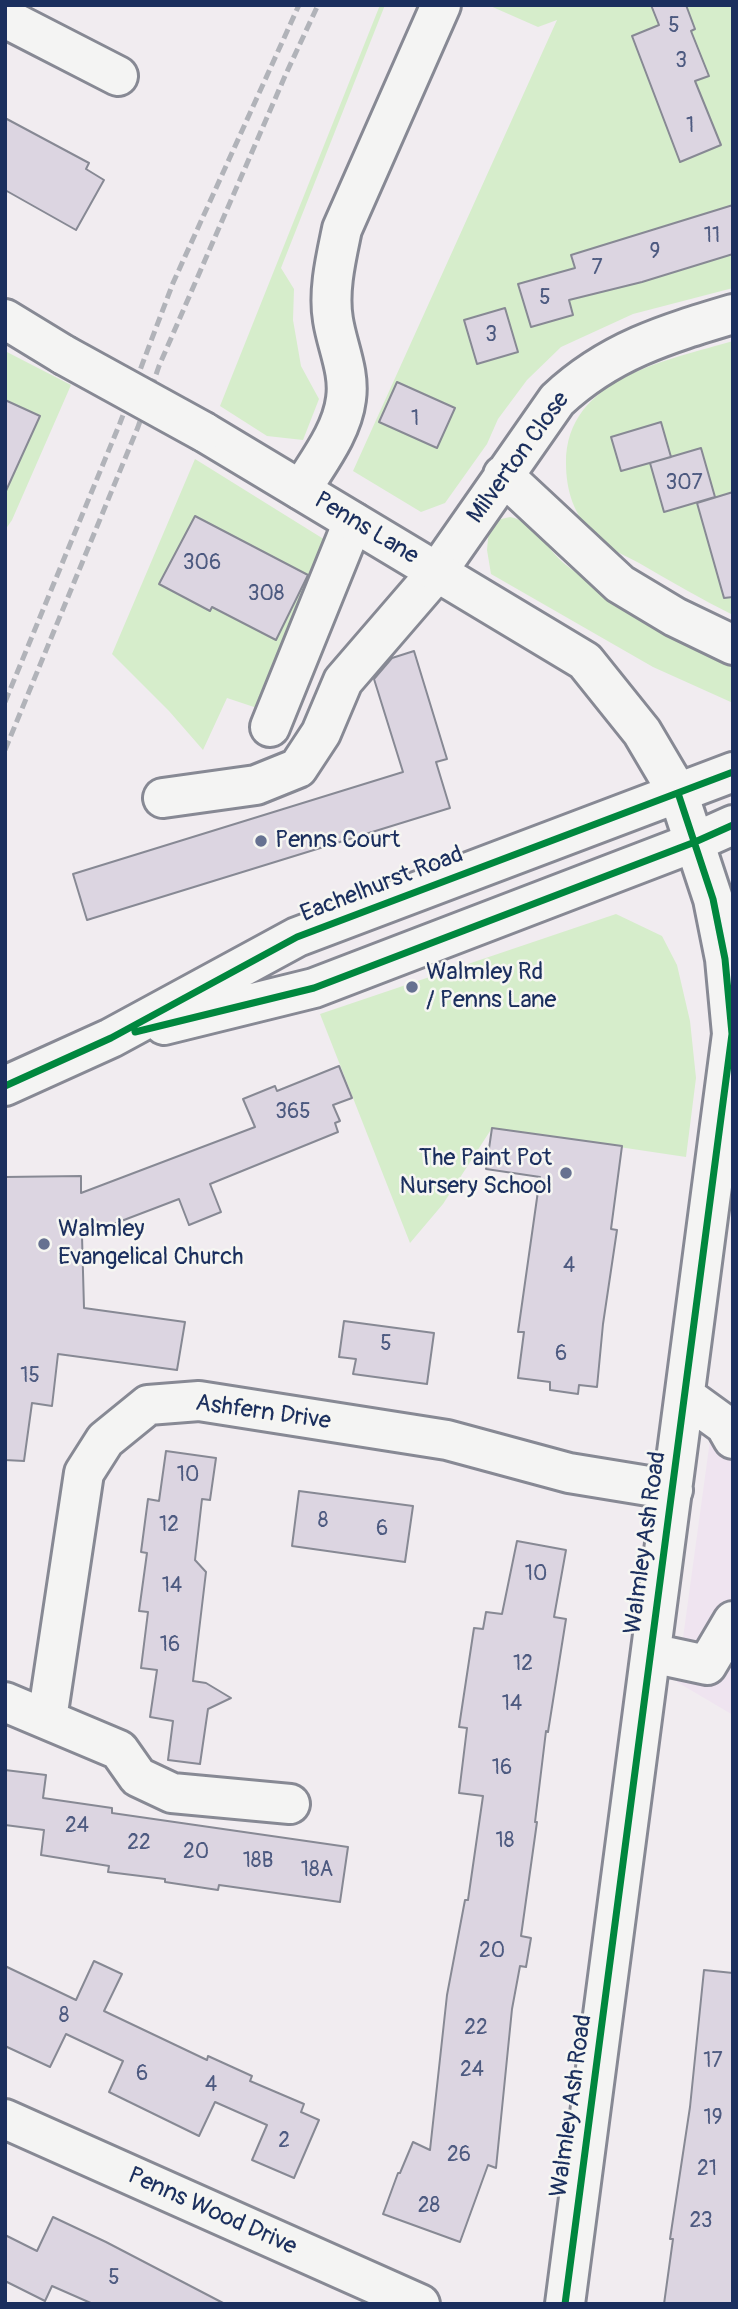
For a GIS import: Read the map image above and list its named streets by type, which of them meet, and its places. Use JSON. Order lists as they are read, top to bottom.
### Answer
{
  "streets": {
    "street": [
      "Milverton Close",
      "Penns Lane",
      "Eachelhurst Road",
      "Ashfern Drive",
      "Walmley Ash Road",
      "Penns Wood Drive"
    ]
  },
  "crossings": [
    ["Milverton Close", "Penns Lane"],
    ["Penns Lane", "Eachelhurst Road"],
    ["Penns Lane", "Walmley Ash Road"],
    ["Eachelhurst Road", "Walmley Ash Road"],
    ["Ashfern Drive", "Walmley Ash Road"]
  ],
  "places": [
    "Penns Court",
    "Walmley Rd / Penns Lane",
    "The Paint Pot Nursery School",
    "Walmley Evangelical Church"
  ],
  "house_numbers": [
    "5",
    "3",
    "1",
    "11",
    "9",
    "7",
    "5",
    "3",
    "1",
    "307",
    "306",
    "308",
    "365",
    "4",
    "5",
    "6",
    "15",
    "10",
    "8",
    "12",
    "6",
    "10",
    "14",
    "16",
    "12",
    "14",
    "16",
    "24",
    "18",
    "22",
    "20",
    "18B",
    "18A",
    "20",
    "8",
    "22",
    "17",
    "24",
    "6",
    "4",
    "19",
    "2",
    "26",
    "21",
    "28",
    "23",
    "5"
  ]
}
